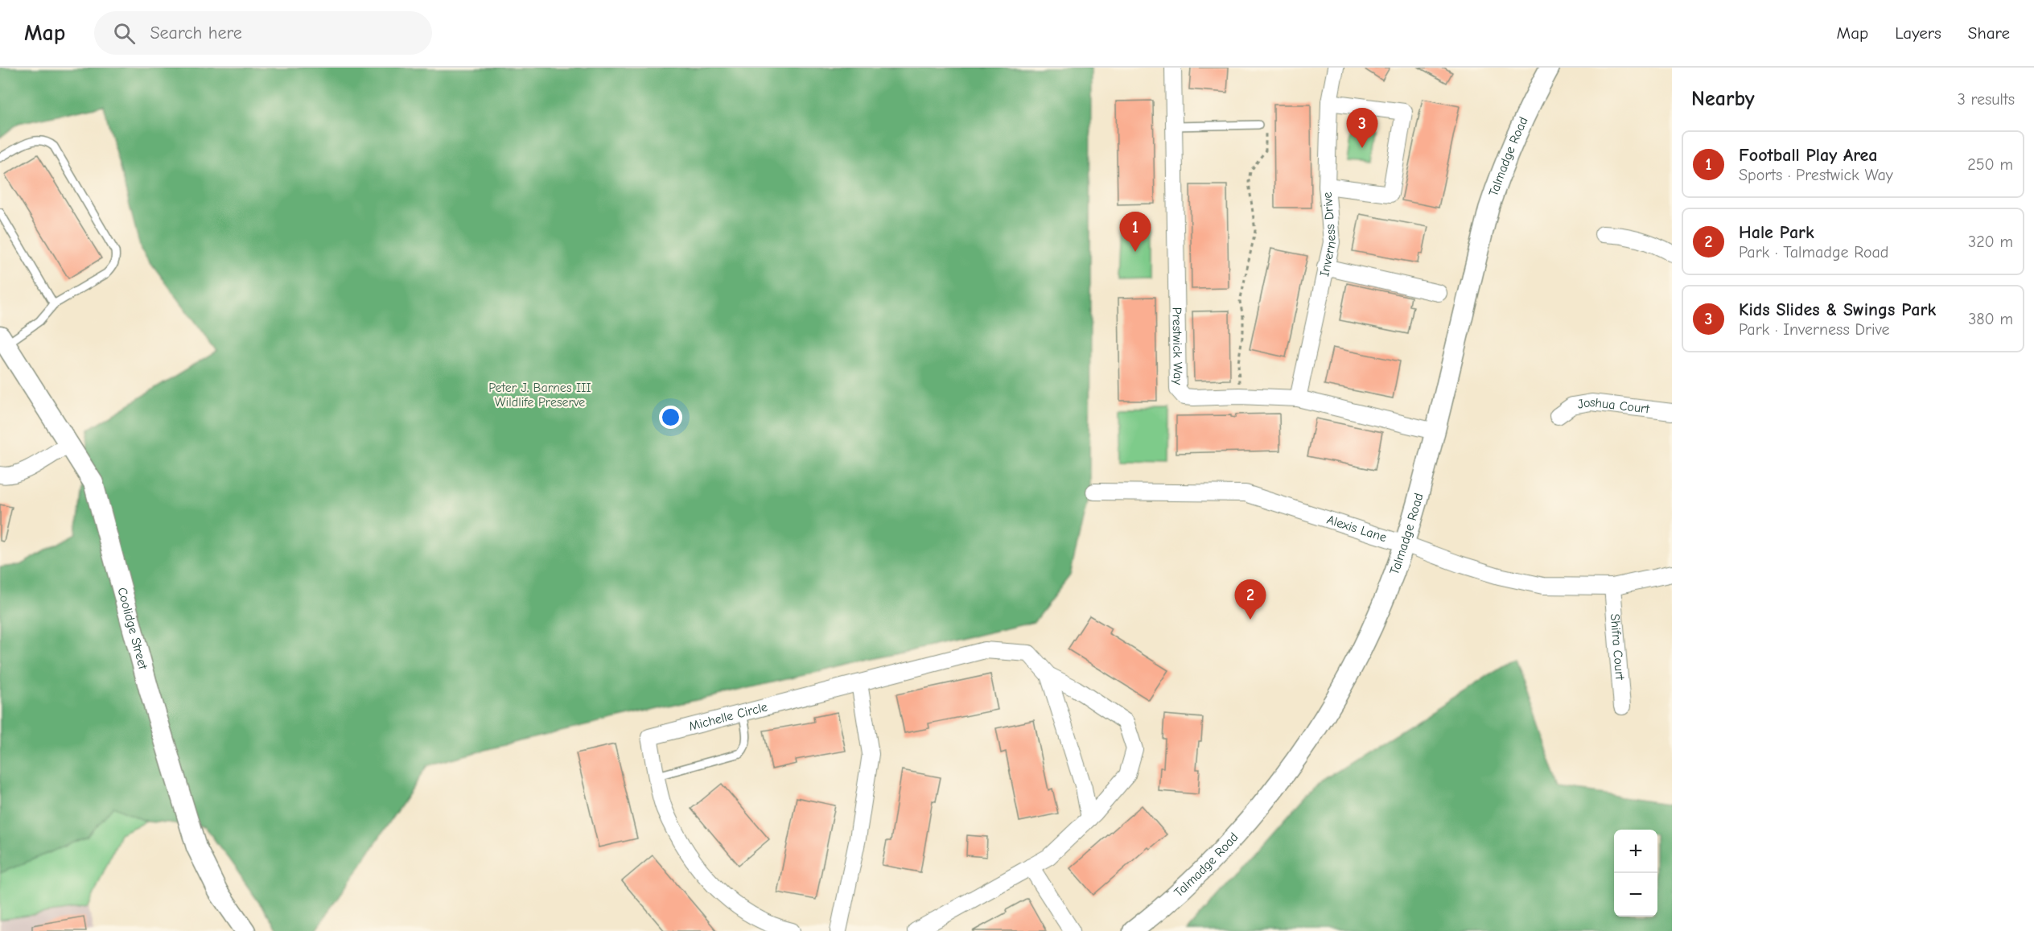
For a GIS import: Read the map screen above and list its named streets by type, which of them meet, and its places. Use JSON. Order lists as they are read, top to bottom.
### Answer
{
  "streets": {
    "street": [
      "Talmadge Road",
      "Inverness Drive",
      "Prestwick Way",
      "Joshua Court",
      "Alexis Lane",
      "Coolidge Street",
      "Shifra Court",
      "Michelle Circle"
    ]
  },
  "crossings": [
    ["Talmadge Road", "Prestwick Way"],
    ["Talmadge Road", "Alexis Lane"],
    ["Inverness Drive", "Prestwick Way"],
    ["Alexis Lane", "Shifra Court"]
  ],
  "parks": ["Peter J. Barnes III Wildlife Preserve"],
  "page": {
    "header": "Map",
    "search": "Search here",
    "nav": ["Map", "Layers", "Share"],
    "heading": ["Nearby", "3 results"],
    "pins": ["3", "1", "2"],
    "list": [
      {
        "mark": "1",
        "name": "Football Play Area",
        "note": "Sports · Prestwick Way",
        "value": "250 m"
      },
      {
        "mark": "2",
        "name": "Hale Park",
        "note": "Park · Talmadge Road",
        "value": "320 m"
      },
      {
        "mark": "3",
        "name": "Kids Slides & Swings Park",
        "note": "Park · Inverness Drive",
        "value": "380 m"
      }
    ],
    "map_buttons": ["+", "−"]
  }
}
